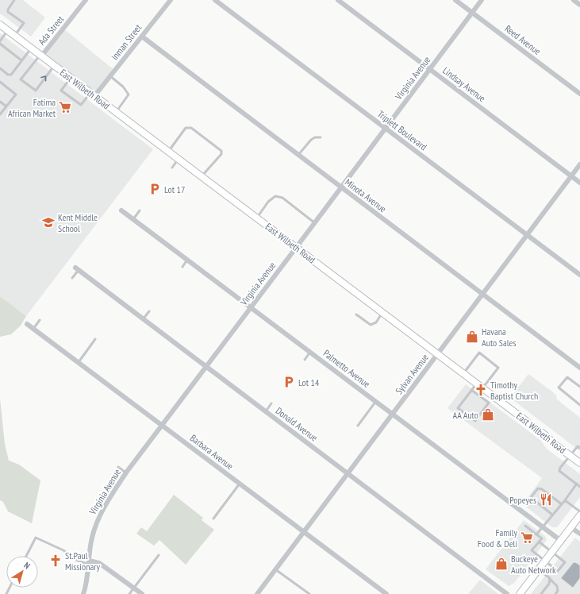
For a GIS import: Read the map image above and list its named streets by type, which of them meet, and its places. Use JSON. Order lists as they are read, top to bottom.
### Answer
{
  "streets": {
    "main road": ["East Wilbeth Road"],
    "street": [
      "Ada Street",
      "Reed Avenue",
      "Inman Street",
      "Virginia Avenue",
      "Lindsay Avenue",
      "Triplett Boulevard",
      "Minota Avenue",
      "Palmetto Avenue",
      "Sylvan Avenue",
      "Donald Avenue",
      "Barbara Avenue"
    ]
  },
  "crossings": [
    ["Ada Street", "East Wilbeth Road"],
    ["Reed Avenue", "Virginia Avenue"],
    ["Inman Street", "East Wilbeth Road"],
    ["Inman Street", "Minota Avenue"],
    ["Virginia Avenue", "Lindsay Avenue"],
    ["Virginia Avenue", "East Wilbeth Road"],
    ["Virginia Avenue", "Triplett Boulevard"],
    ["Virginia Avenue", "Minota Avenue"],
    ["Virginia Avenue", "Palmetto Avenue"],
    ["Virginia Avenue", "Donald Avenue"],
    ["Virginia Avenue", "Barbara Avenue"],
    ["Lindsay Avenue", "Sylvan Avenue"],
    ["East Wilbeth Road", "Sylvan Avenue"],
    ["Triplett Boulevard", "Sylvan Avenue"],
    ["Minota Avenue", "Sylvan Avenue"],
    ["Palmetto Avenue", "Sylvan Avenue"],
    ["Sylvan Avenue", "Donald Avenue"],
    ["Sylvan Avenue", "Barbara Avenue"]
  ],
  "places": {
    "supermarket": ["Fatima African Market", "Family Food & Deli"],
    "parking": ["Lot 17", "Lot 14"],
    "school or university": ["Kent Middle School"],
    "shop": ["Havana Auto Sales", "AA Auto", "Buckeye Auto Network"],
    "church": ["Timothy Baptist Church", "St.Paul Missionary"],
    "restaurant": ["Popeyes"]
  },
  "north": "top right"
}
